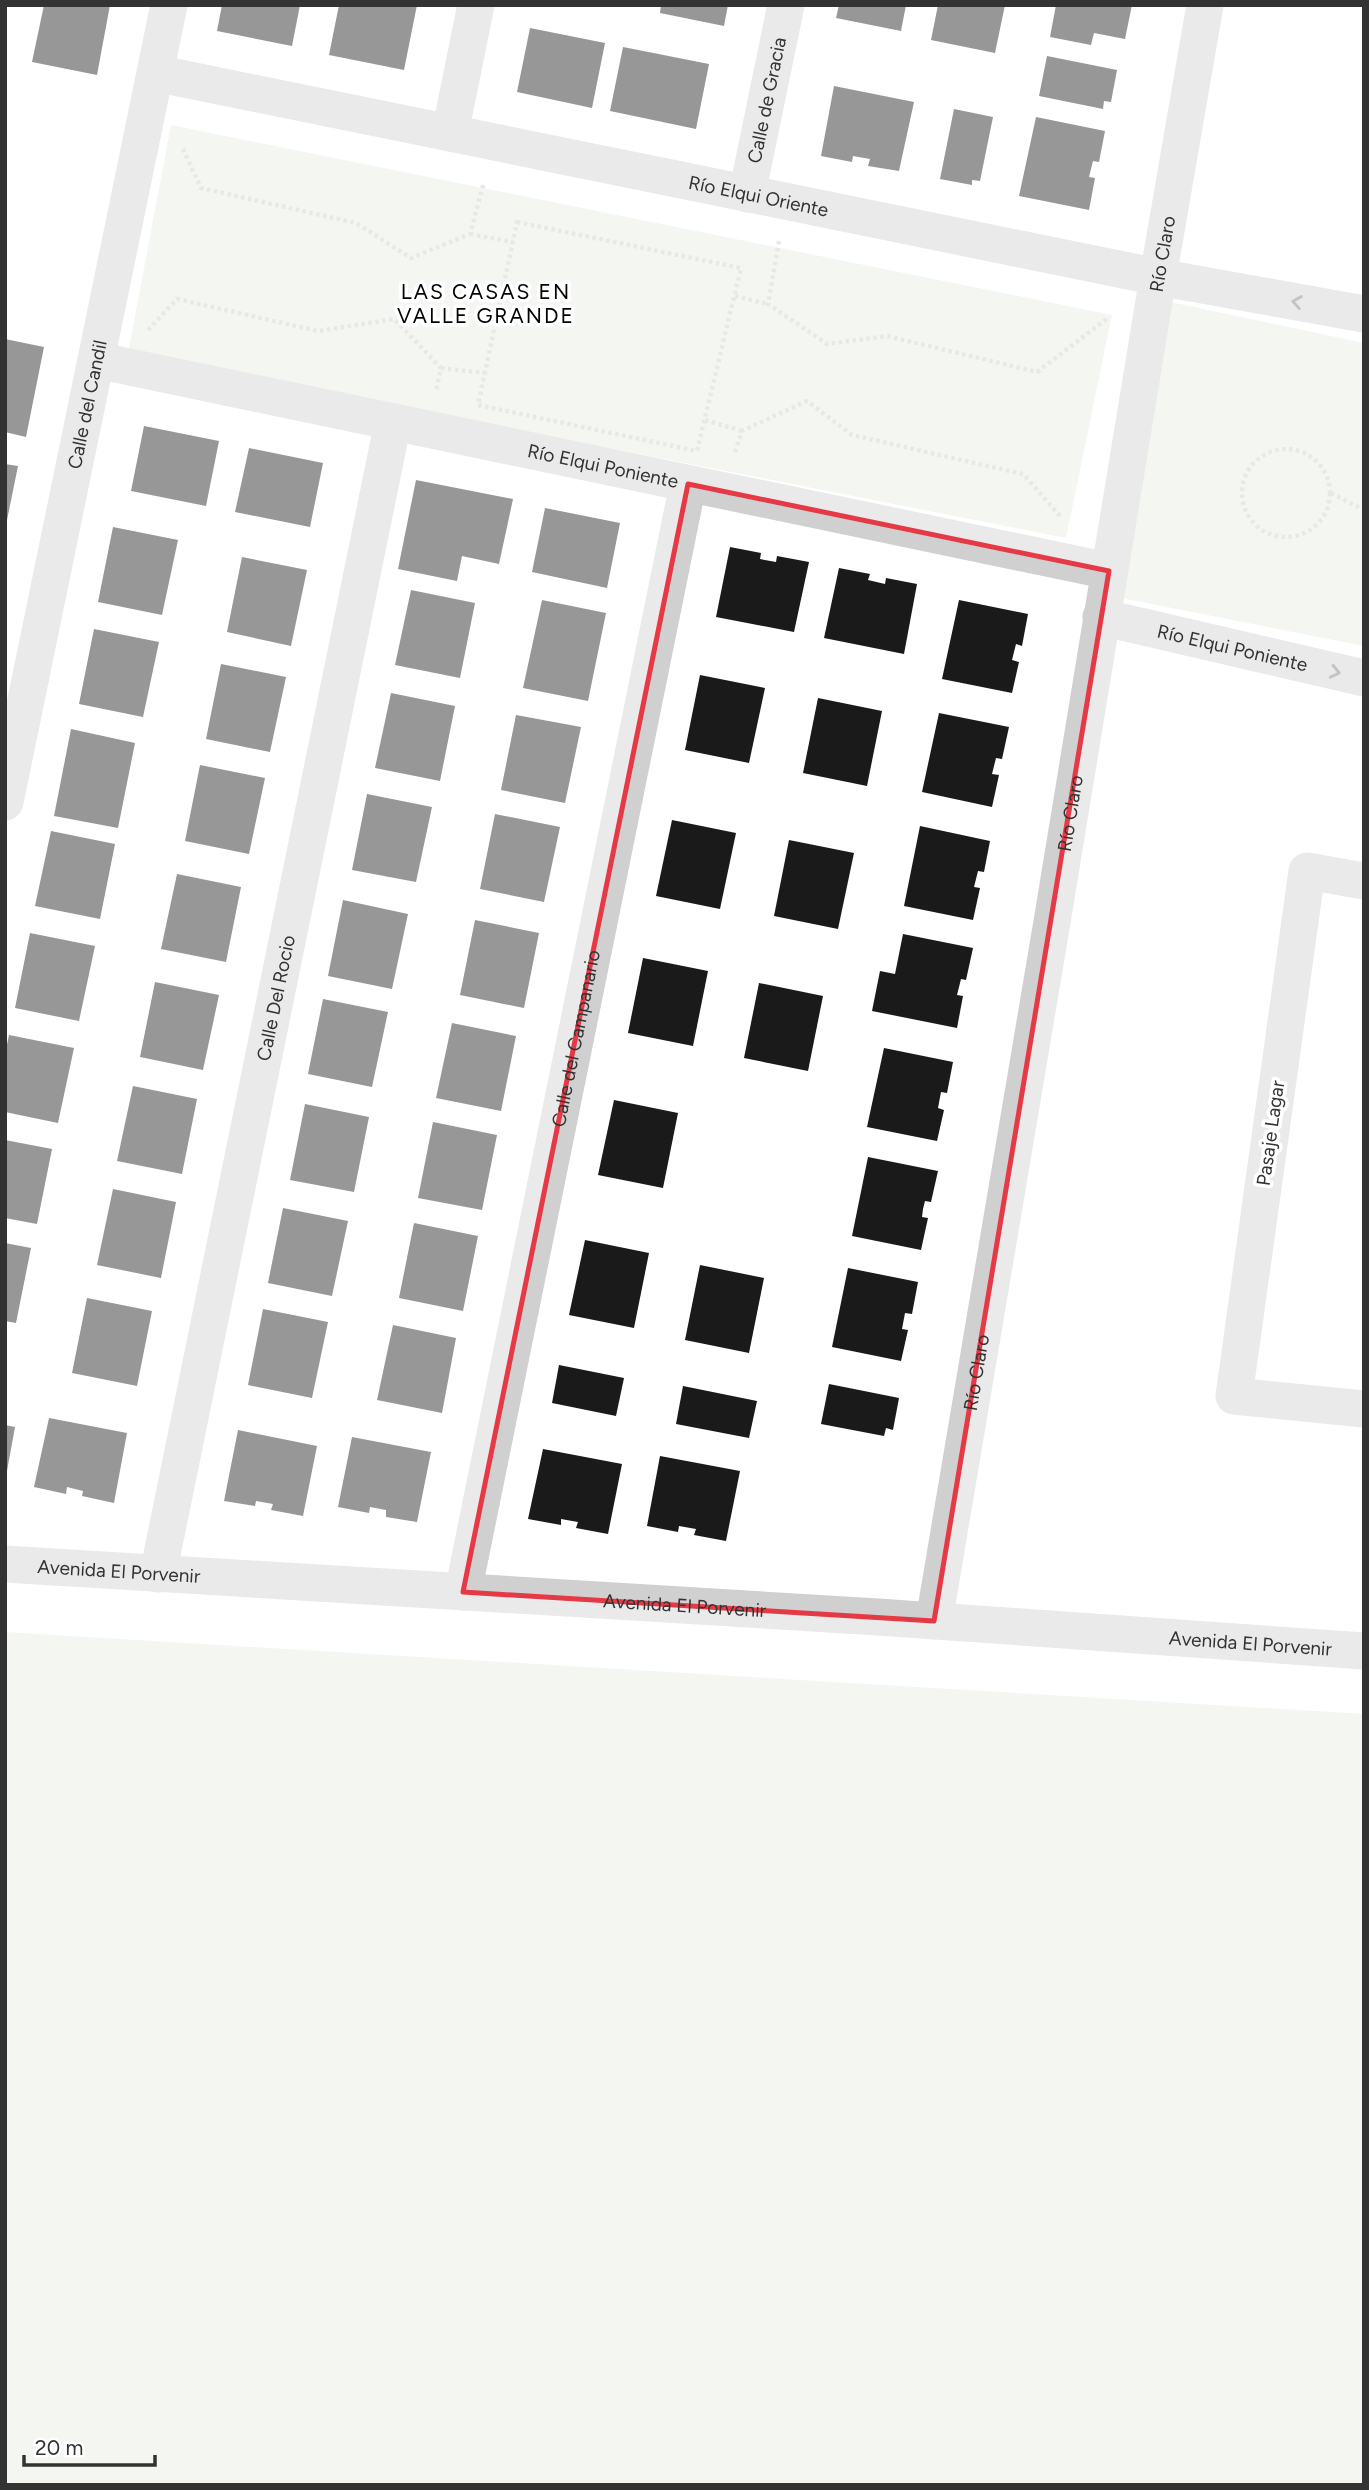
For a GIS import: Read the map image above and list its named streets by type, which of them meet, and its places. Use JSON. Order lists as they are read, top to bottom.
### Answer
{
  "streets": {
    "street": [
      "Calle de Gracia",
      "Río Elqui Oriente",
      "Río Claro",
      "Calle del Candil",
      "Río Elqui Poniente",
      "Calle Del Rocio",
      "Calle del Campanario",
      "Pasaje Lagar",
      "Avenida El Porvenir"
    ]
  },
  "crossings": [
    ["Calle de Gracia", "Río Elqui Oriente"],
    ["Río Elqui Oriente", "Río Claro"],
    ["Río Elqui Oriente", "Calle del Candil"],
    ["Río Claro", "Río Elqui Poniente"],
    ["Río Claro", "Avenida El Porvenir"],
    ["Calle del Candil", "Río Elqui Poniente"],
    ["Río Elqui Poniente", "Calle Del Rocio"],
    ["Río Elqui Poniente", "Calle del Campanario"],
    ["Calle Del Rocio", "Avenida El Porvenir"],
    ["Calle del Campanario", "Avenida El Porvenir"]
  ],
  "districts": ["LAS CASAS EN VALLE GRANDE"],
  "scale_bar": "20 m"
}
